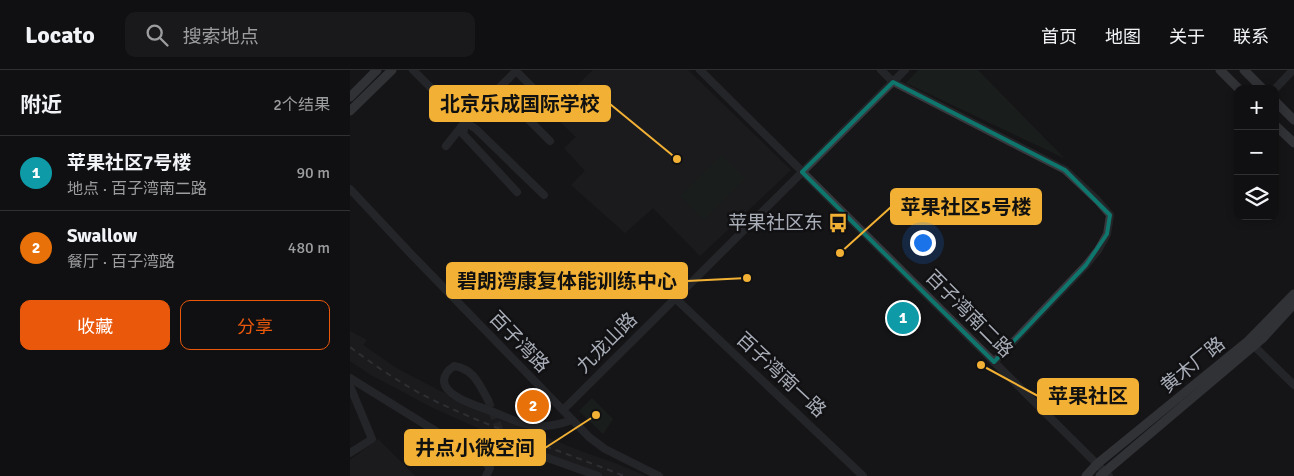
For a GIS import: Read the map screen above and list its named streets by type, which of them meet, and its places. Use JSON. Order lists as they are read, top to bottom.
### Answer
{
  "streets": {
    "main road": ["黄木厂路"],
    "street": [
      "百子湾南二路",
      "百子湾路",
      "九龙山路",
      "百子湾南一路"
    ]
  },
  "crossings": [
    ["百子湾南二路", "九龙山路"],
    ["百子湾南二路", "黄木厂路"],
    ["百子湾路", "九龙山路"],
    ["九龙山路", "百子湾南一路"]
  ],
  "places": {
    "other": [
      "北京乐成国际学校",
      "苹果社区5号楼",
      "碧朗湾康复体能训练中心",
      "苹果社区",
      "井点小微空间"
    ],
    "bus stop": ["苹果社区东"]
  },
  "page": {
    "header": "Locato",
    "search": "搜索地点",
    "nav": [
      "首页",
      "地图",
      "关于",
      "联系"
    ],
    "heading": ["附近", "2个结果"],
    "map_buttons": ["+", "−"],
    "list": [
      {
        "mark": "1",
        "name": "苹果社区7号楼",
        "note": "地点 · 百子湾南二路",
        "value": "90 m"
      },
      {
        "mark": "2",
        "name": "Swallow",
        "note": "餐厅 · 百子湾路",
        "value": "480 m"
      }
    ],
    "buttons": ["收藏", "分享"],
    "pins": ["1", "2"]
  }
}
